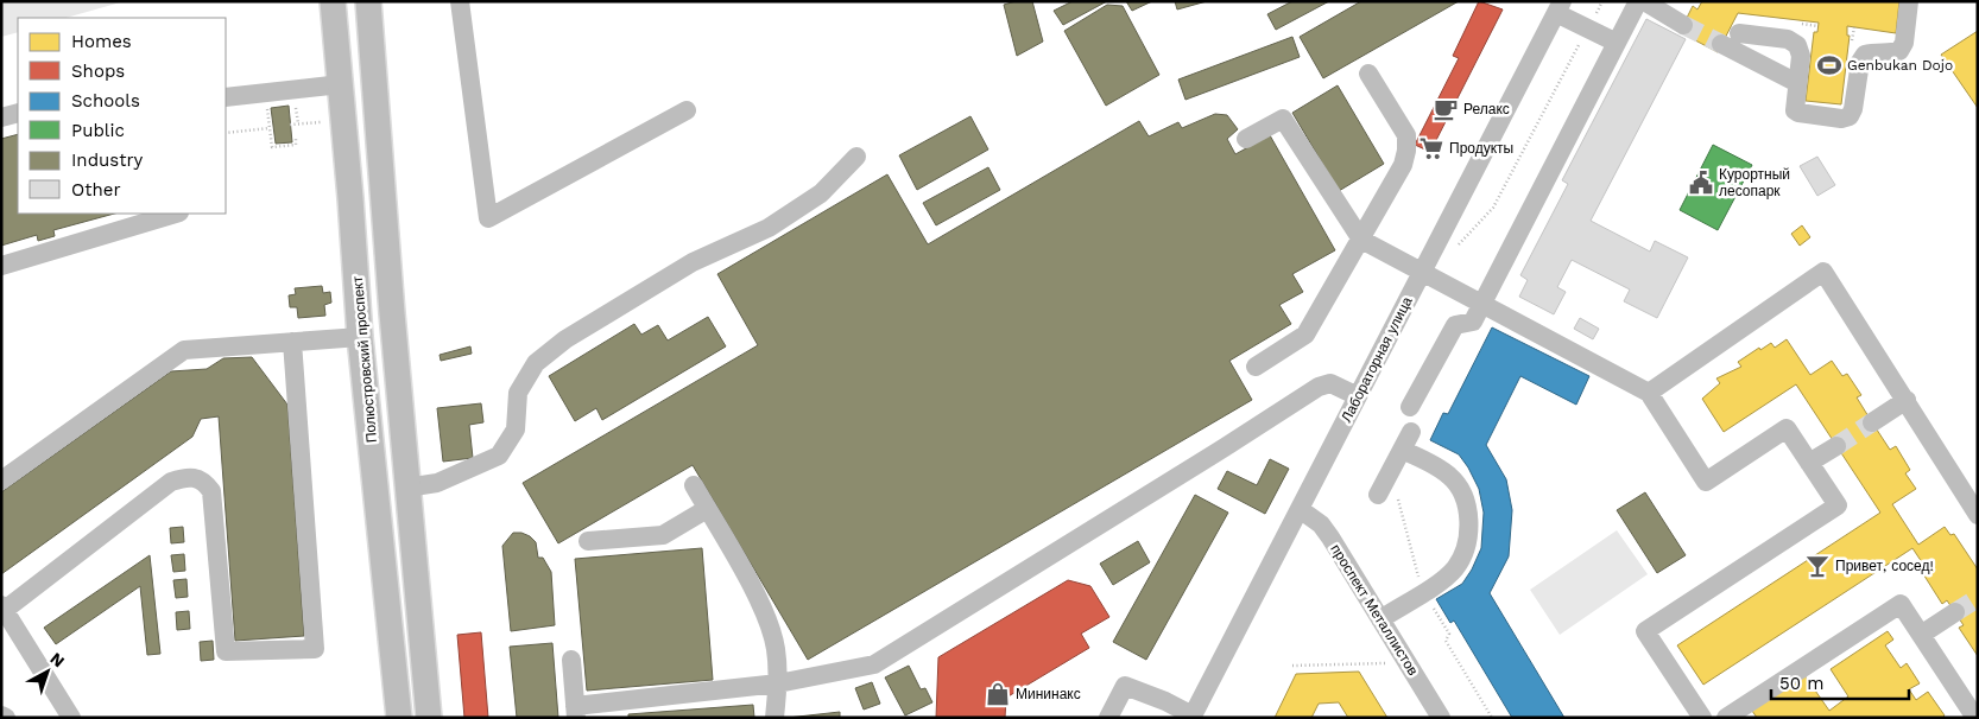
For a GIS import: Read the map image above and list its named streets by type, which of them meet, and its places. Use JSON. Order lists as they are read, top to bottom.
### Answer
{
  "streets": {
    "main road": ["Полюстровский проспект"],
    "street": ["Лабораторная улица", "проспект Металлистов"]
  },
  "crossings": [
    ["Лабораторная улица", "проспект Металлистов"]
  ],
  "places": {
    "sports": ["Genbukan Dojo"],
    "cafe": ["Релакс"],
    "supermarket": ["Продукты"],
    "public building": ["Курортный лесопарк"],
    "bar": ["Привет, сосед!"],
    "shop": ["Мининакс"]
  },
  "legend": [
    "Homes",
    "Shops",
    "Schools",
    "Public",
    "Industry",
    "Other"
  ],
  "scale_bar": "50 m",
  "north": "top right"
}
